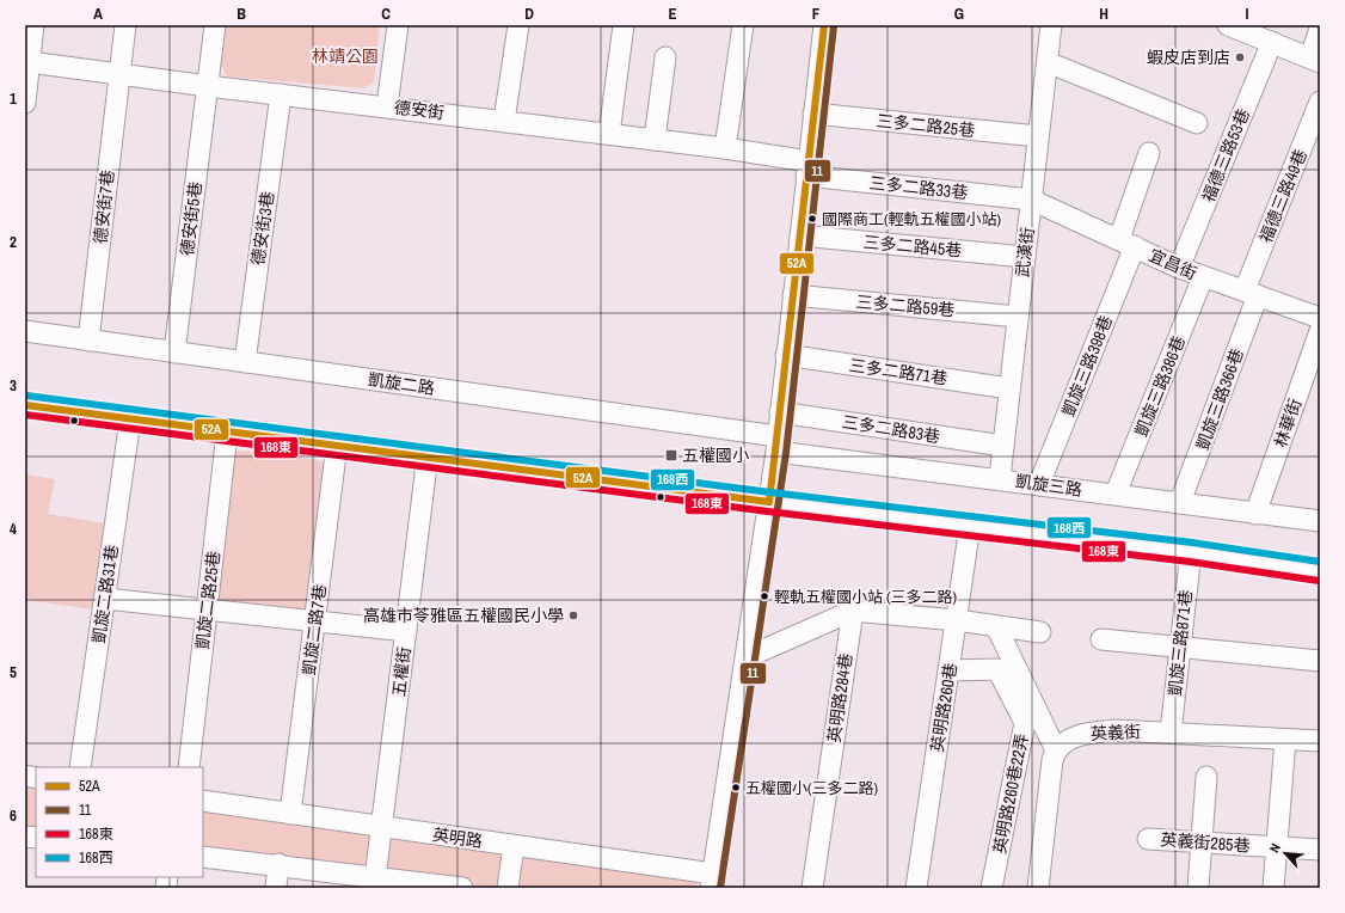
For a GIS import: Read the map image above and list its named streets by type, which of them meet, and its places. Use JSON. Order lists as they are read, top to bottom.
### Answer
{
  "streets": {
    "street": [
      "德安街",
      "三多二路25巷",
      "福德三路53巷",
      "三多二路33巷",
      "福德三路49巷",
      "德安街7巷",
      "德安街5巷",
      "德安街3巷",
      "三多二路45巷",
      "武漢街",
      "宜昌街",
      "三多二路59巷",
      "凱旋三路398巷",
      "三多二路71巷",
      "凱旋二路",
      "凱旋三路386巷",
      "凱旋三路366巷",
      "林華街",
      "三多二路83巷",
      "凱旋三路",
      "凱旋二路31巷",
      "凱旋二路25巷",
      "凱旋二路7巷",
      "凱旋三路871巷",
      "五權街",
      "英明路284巷",
      "英明路260巷",
      "英義街",
      "英明路260巷22弄",
      "英明路",
      "英義街285巷"
    ]
  },
  "crossings": [
    ["德安街", "三多二路33巷"],
    ["德安街", "德安街7巷"],
    ["德安街", "德安街5巷"],
    ["德安街", "德安街3巷"],
    ["三多二路25巷", "武漢街"],
    ["福德三路53巷", "宜昌街"],
    ["三多二路33巷", "武漢街"],
    ["三多二路33巷", "宜昌街"],
    ["福德三路49巷", "宜昌街"],
    ["福德三路49巷", "凱旋三路366巷"],
    ["德安街7巷", "凱旋二路"],
    ["德安街5巷", "凱旋二路"],
    ["德安街3巷", "凱旋二路"],
    ["三多二路45巷", "武漢街"],
    ["武漢街", "宜昌街"],
    ["武漢街", "三多二路59巷"],
    ["武漢街", "三多二路71巷"],
    ["武漢街", "三多二路83巷"],
    ["武漢街", "凱旋三路"],
    ["宜昌街", "凱旋三路398巷"],
    ["宜昌街", "凱旋三路386巷"],
    ["宜昌街", "凱旋三路366巷"],
    ["凱旋三路398巷", "凱旋三路"],
    ["凱旋二路", "凱旋三路"],
    ["凱旋三路386巷", "凱旋三路"],
    ["凱旋三路366巷", "凱旋三路"],
    ["林華街", "凱旋三路"],
    ["凱旋二路7巷", "英明路"],
    ["凱旋三路871巷", "英義街"],
    ["五權街", "英明路"],
    ["英明路260巷", "英明路260巷22弄"]
  ],
  "parks": ["林靖公園"],
  "places": {
    "other": [
      "蝦皮店到店",
      "國際商工(輕軌五權國小站)",
      "輕軌五權國小站 (三多二路)",
      "高雄市苓雅區五權國民小學",
      "五權國小(三多二路)"
    ],
    "transit": ["五權國小"]
  },
  "lines": [
    "transit line 52A",
    "transit line 11",
    "transit line 168西",
    "transit line 168東"
  ],
  "legend": [
    "52A",
    "11",
    "168東",
    "168西"
  ],
  "north": "top left",
  "grid": {
    "columns": [
      "A",
      "B",
      "C",
      "D",
      "E",
      "F",
      "G",
      "H",
      "I"
    ],
    "rows": [
      "1",
      "2",
      "3",
      "4",
      "5",
      "6"
    ]
  }
}
